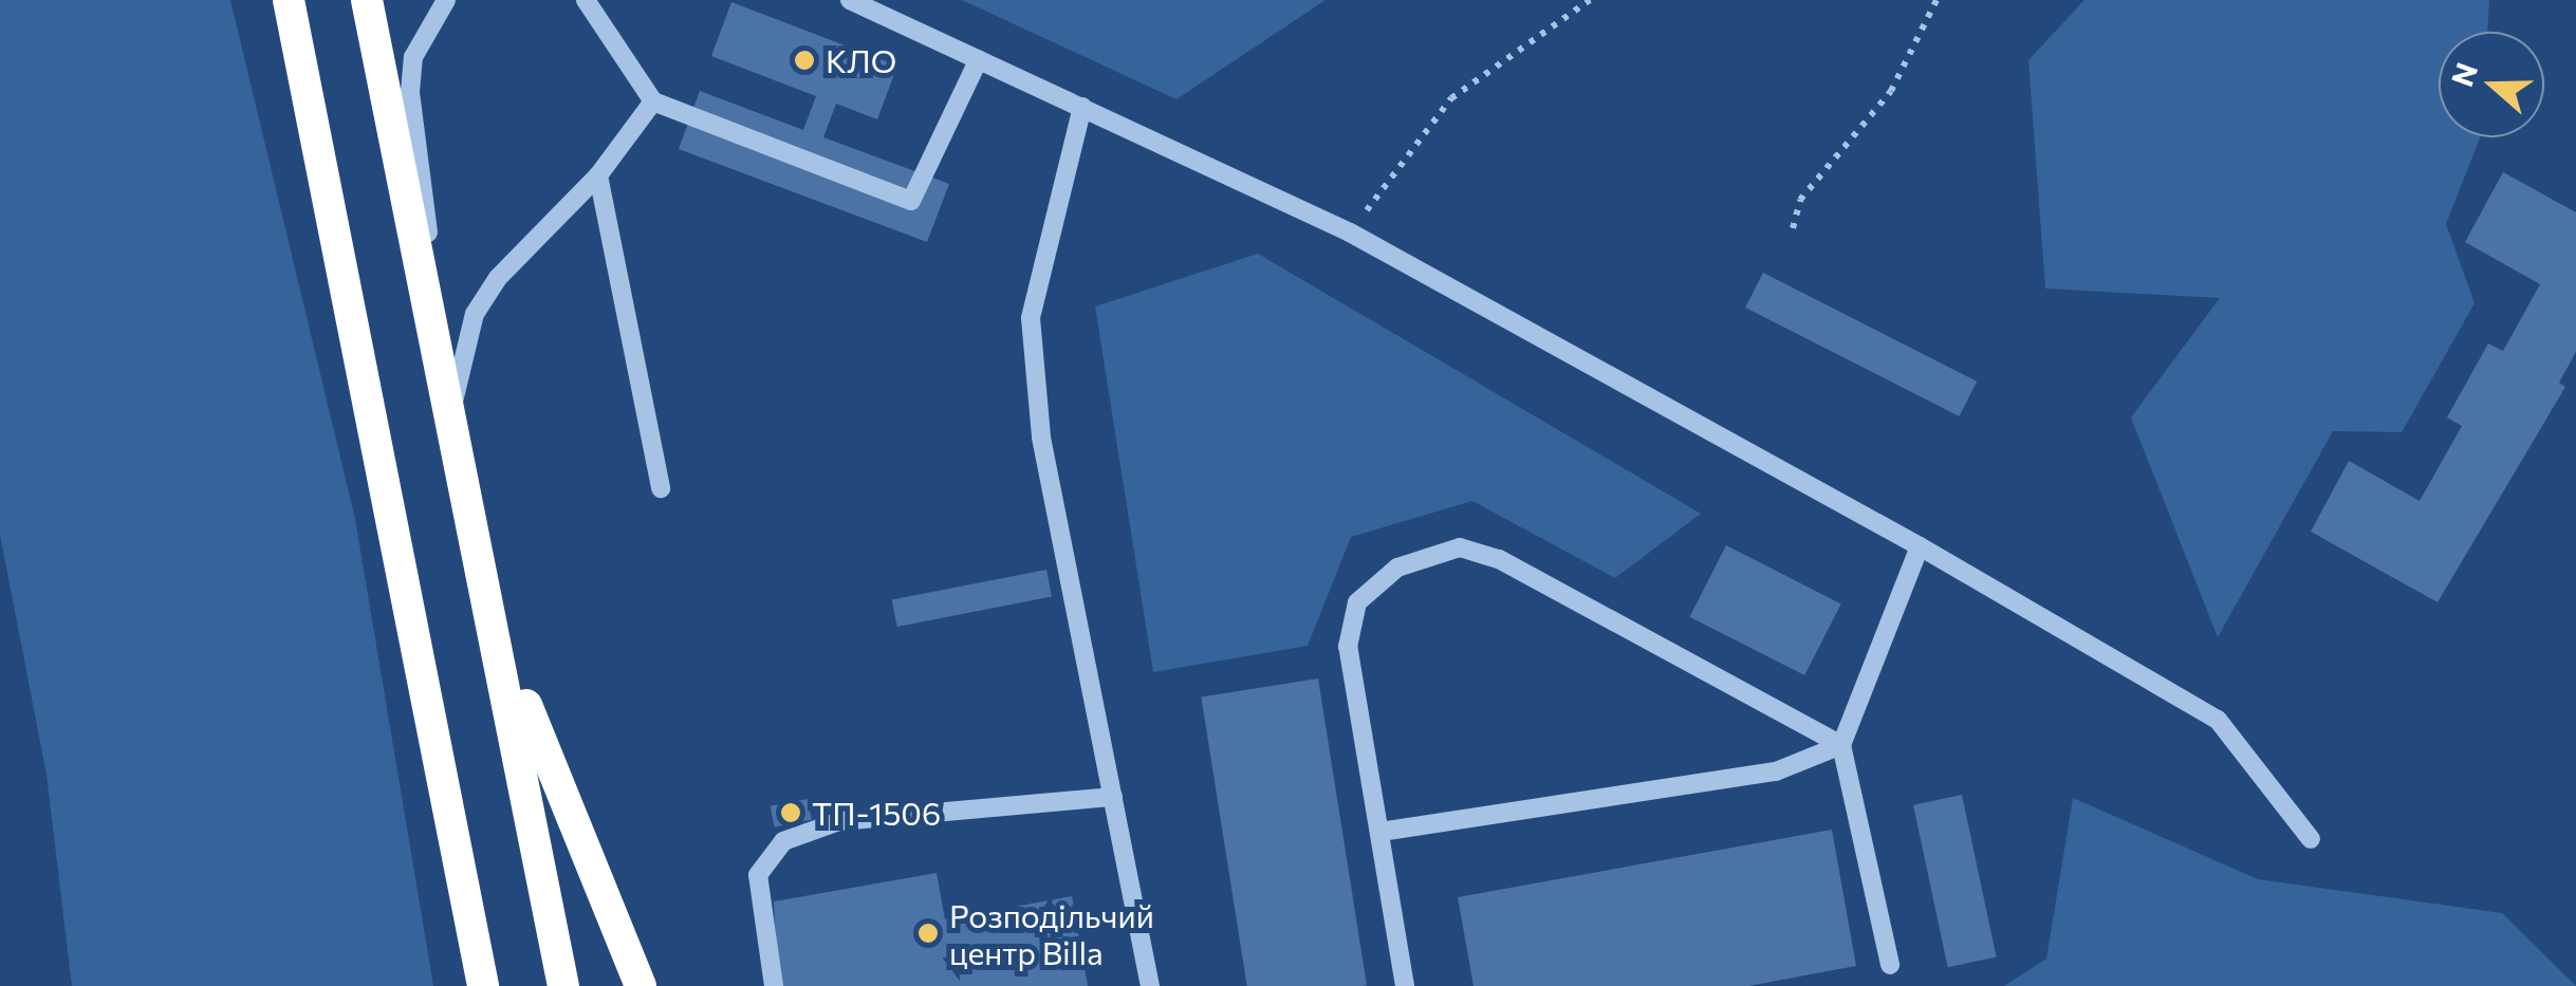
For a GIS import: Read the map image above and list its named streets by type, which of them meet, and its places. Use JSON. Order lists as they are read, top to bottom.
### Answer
{
  "places": ["КЛО", "ТП-1506", "Розподільчий центр Billa"],
  "north": "left"
}
